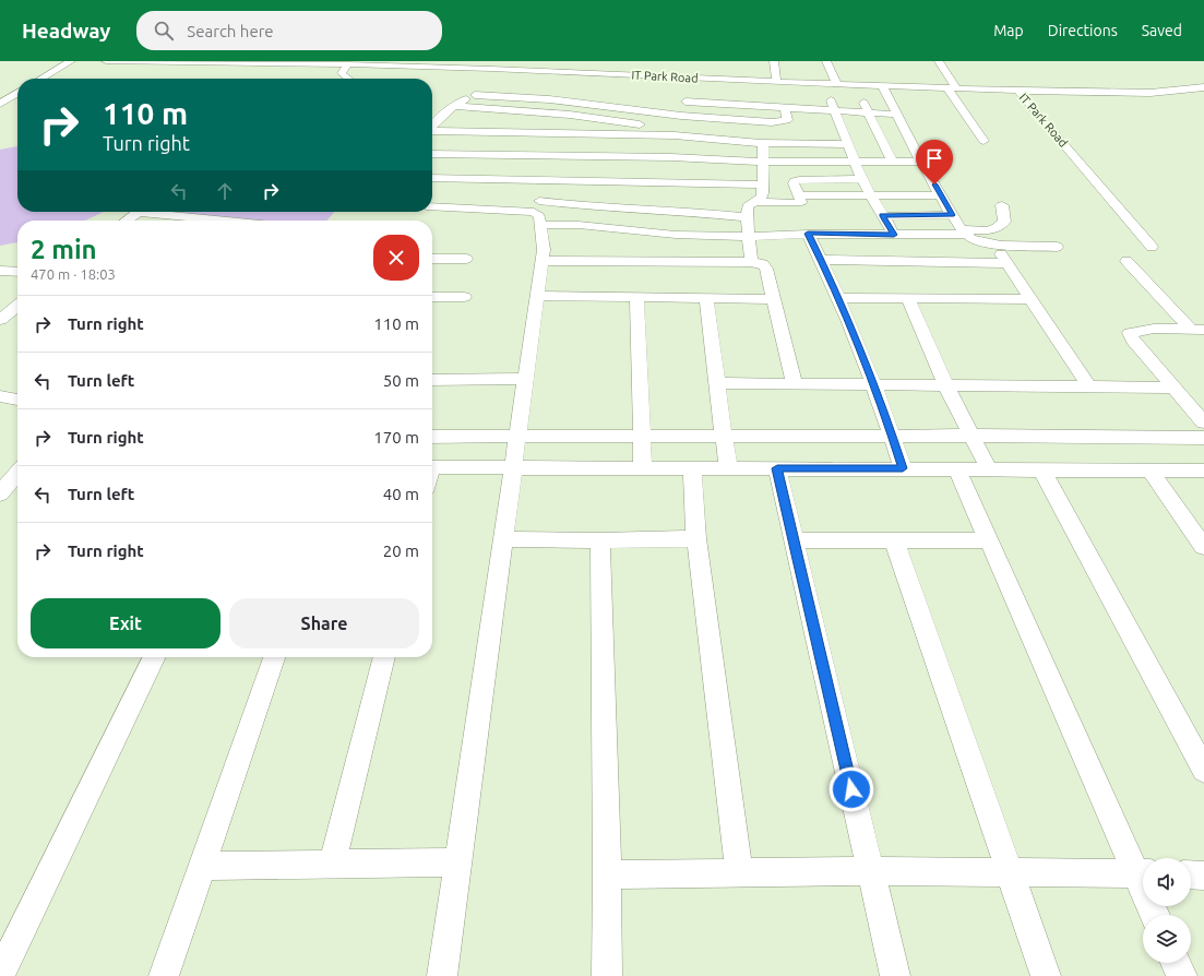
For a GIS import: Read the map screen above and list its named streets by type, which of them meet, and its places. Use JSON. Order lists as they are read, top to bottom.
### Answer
{
  "streets": {
    "street": ["IT Park Road"]
  },
  "page": {
    "header": "Headway",
    "search": "Search here",
    "nav": ["Map", "Directions", "Saved"],
    "turn": ["110 m", "Turn right"],
    "heading": ["2 min", "470 m · 18:03"],
    "list": [
      {
        "name": "Turn right",
        "value": "110 m"
      },
      {
        "name": "Turn left",
        "value": "50 m"
      },
      {
        "name": "Turn right",
        "value": "170 m"
      },
      {
        "name": "Turn left",
        "value": "40 m"
      },
      {
        "name": "Turn right",
        "value": "20 m"
      }
    ],
    "buttons": ["Exit", "Share"]
  }
}
